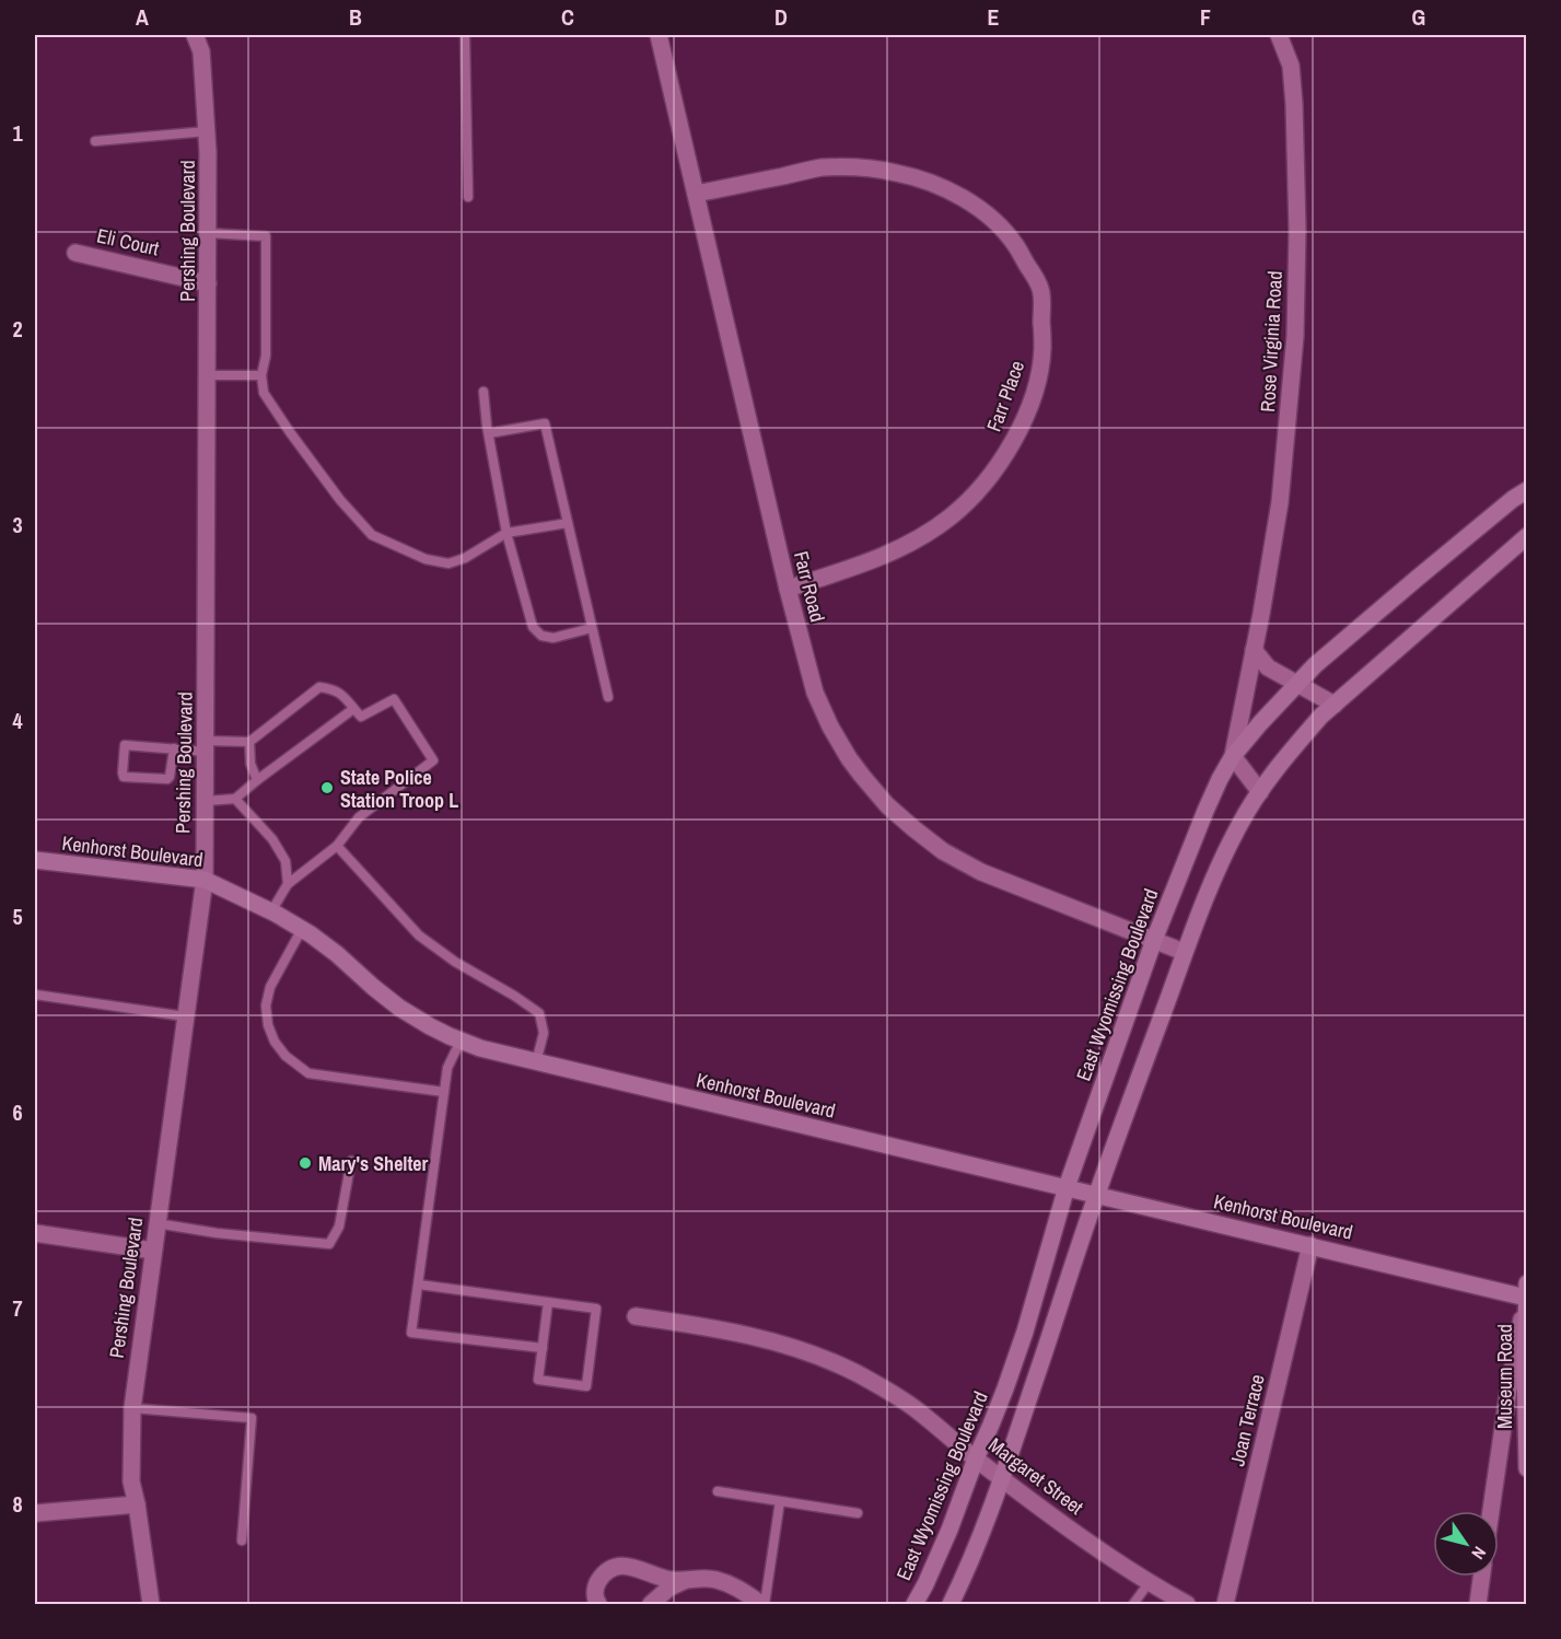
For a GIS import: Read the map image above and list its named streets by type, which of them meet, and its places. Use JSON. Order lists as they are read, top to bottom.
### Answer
{
  "streets": {
    "street": [
      "Pershing Boulevard",
      "Eli Court",
      "Rose Virginia Road",
      "Farr Place",
      "Farr Road",
      "Kenhorst Boulevard",
      "East Wyomissing Boulevard",
      "Museum Road",
      "Joan Terrace",
      "Margaret Street"
    ]
  },
  "crossings": [
    ["Pershing Boulevard", "Eli Court"],
    ["Pershing Boulevard", "Kenhorst Boulevard"],
    ["Rose Virginia Road", "East Wyomissing Boulevard"],
    ["Farr Place", "Farr Road"],
    ["Farr Road", "East Wyomissing Boulevard"],
    ["Kenhorst Boulevard", "East Wyomissing Boulevard"],
    ["Kenhorst Boulevard", "Museum Road"],
    ["Kenhorst Boulevard", "Joan Terrace"],
    ["East Wyomissing Boulevard", "Margaret Street"]
  ],
  "places": ["State Police Station Troop L", "Mary's Shelter"],
  "north": "bottom right",
  "grid": {
    "columns": [
      "A",
      "B",
      "C",
      "D",
      "E",
      "F",
      "G"
    ],
    "rows": [
      "1",
      "2",
      "3",
      "4",
      "5",
      "6",
      "7",
      "8"
    ]
  }
}
